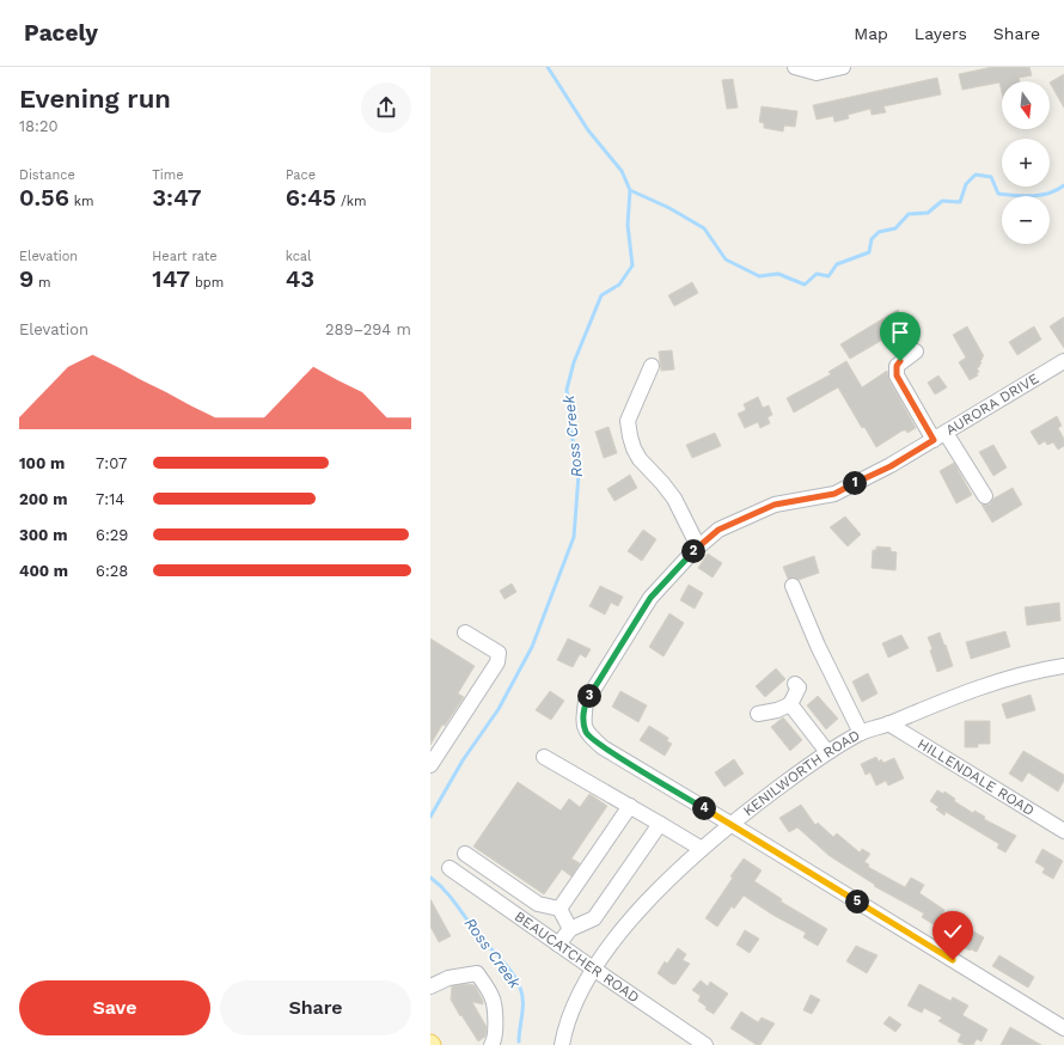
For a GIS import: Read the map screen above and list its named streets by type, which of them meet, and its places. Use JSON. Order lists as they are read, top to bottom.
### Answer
{
  "streets": {
    "street": [
      "AURORA DRIVE",
      "KENILWORTH ROAD",
      "HILLENDALE ROAD",
      "BEAUCATCHER ROAD"
    ]
  },
  "crossings": [
    ["AURORA DRIVE", "KENILWORTH ROAD"],
    ["KENILWORTH ROAD", "HILLENDALE ROAD"],
    ["KENILWORTH ROAD", "BEAUCATCHER ROAD"]
  ],
  "water": ["Ross Creek"],
  "north": "bottom",
  "page": {
    "header": "Pacely",
    "nav": ["Map", "Layers", "Share"],
    "heading": ["Evening run", "18:20"],
    "map_buttons": ["+", "−"],
    "stats": [
      ["Distance", "0.56 km"],
      ["Time", "3:47"],
      ["Pace", "6:45 /km"],
      ["Elevation", "9 m"],
      ["Heart rate", "147 bpm"],
      ["kcal", "43"]
    ],
    "chart": ["Elevation", "289–294 m"],
    "list": [
      {
        "name": "100 m",
        "note": "7:07"
      },
      {
        "name": "200 m",
        "note": "7:14"
      },
      {
        "name": "300 m",
        "note": "6:29"
      },
      {
        "name": "400 m",
        "note": "6:28"
      }
    ],
    "pins": [
      "1",
      "2",
      "3",
      "4",
      "5"
    ],
    "buttons": ["Save", "Share"]
  }
}
